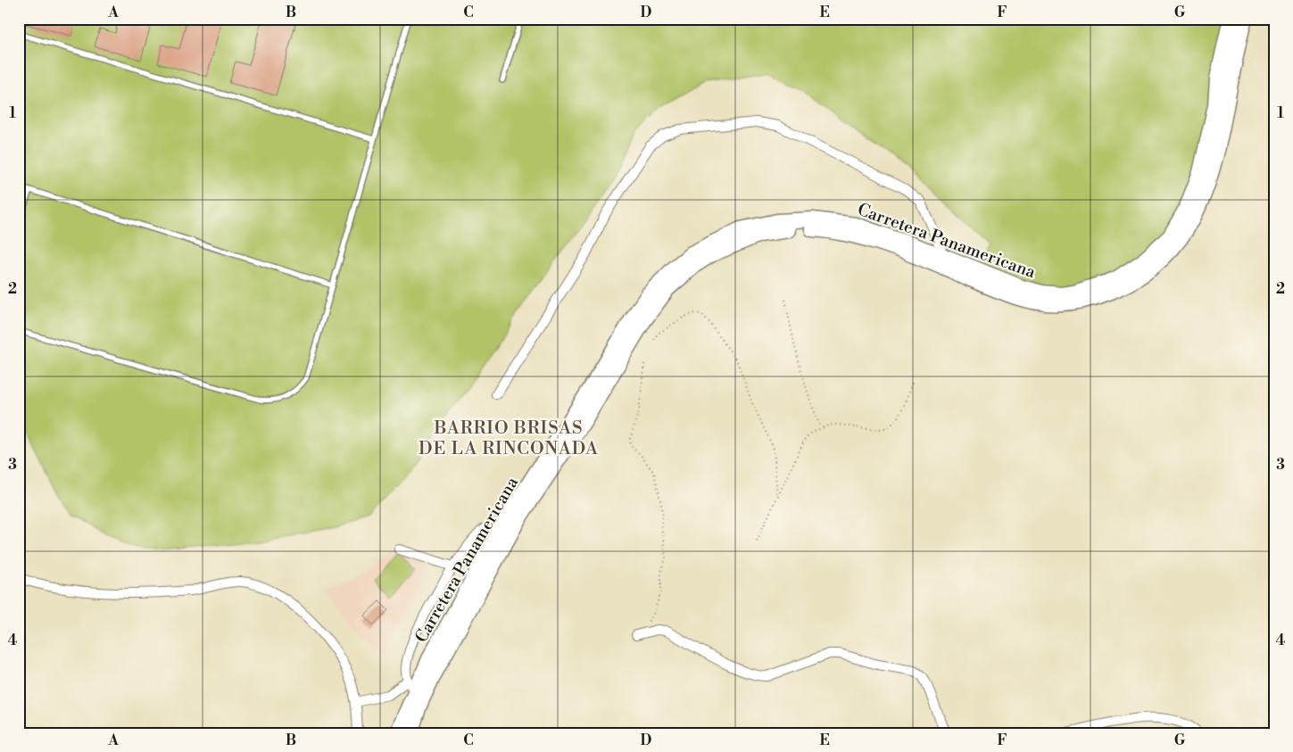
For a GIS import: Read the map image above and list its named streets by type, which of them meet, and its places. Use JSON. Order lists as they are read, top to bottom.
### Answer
{
  "streets": {
    "main road": ["Carretera Panamericana"]
  },
  "districts": ["BARRIO BRISAS DE LA RINCONADA"],
  "grid": {
    "columns": [
      "A",
      "B",
      "C",
      "D",
      "E",
      "F",
      "G"
    ],
    "rows": [
      "1",
      "2",
      "3",
      "4"
    ]
  }
}
